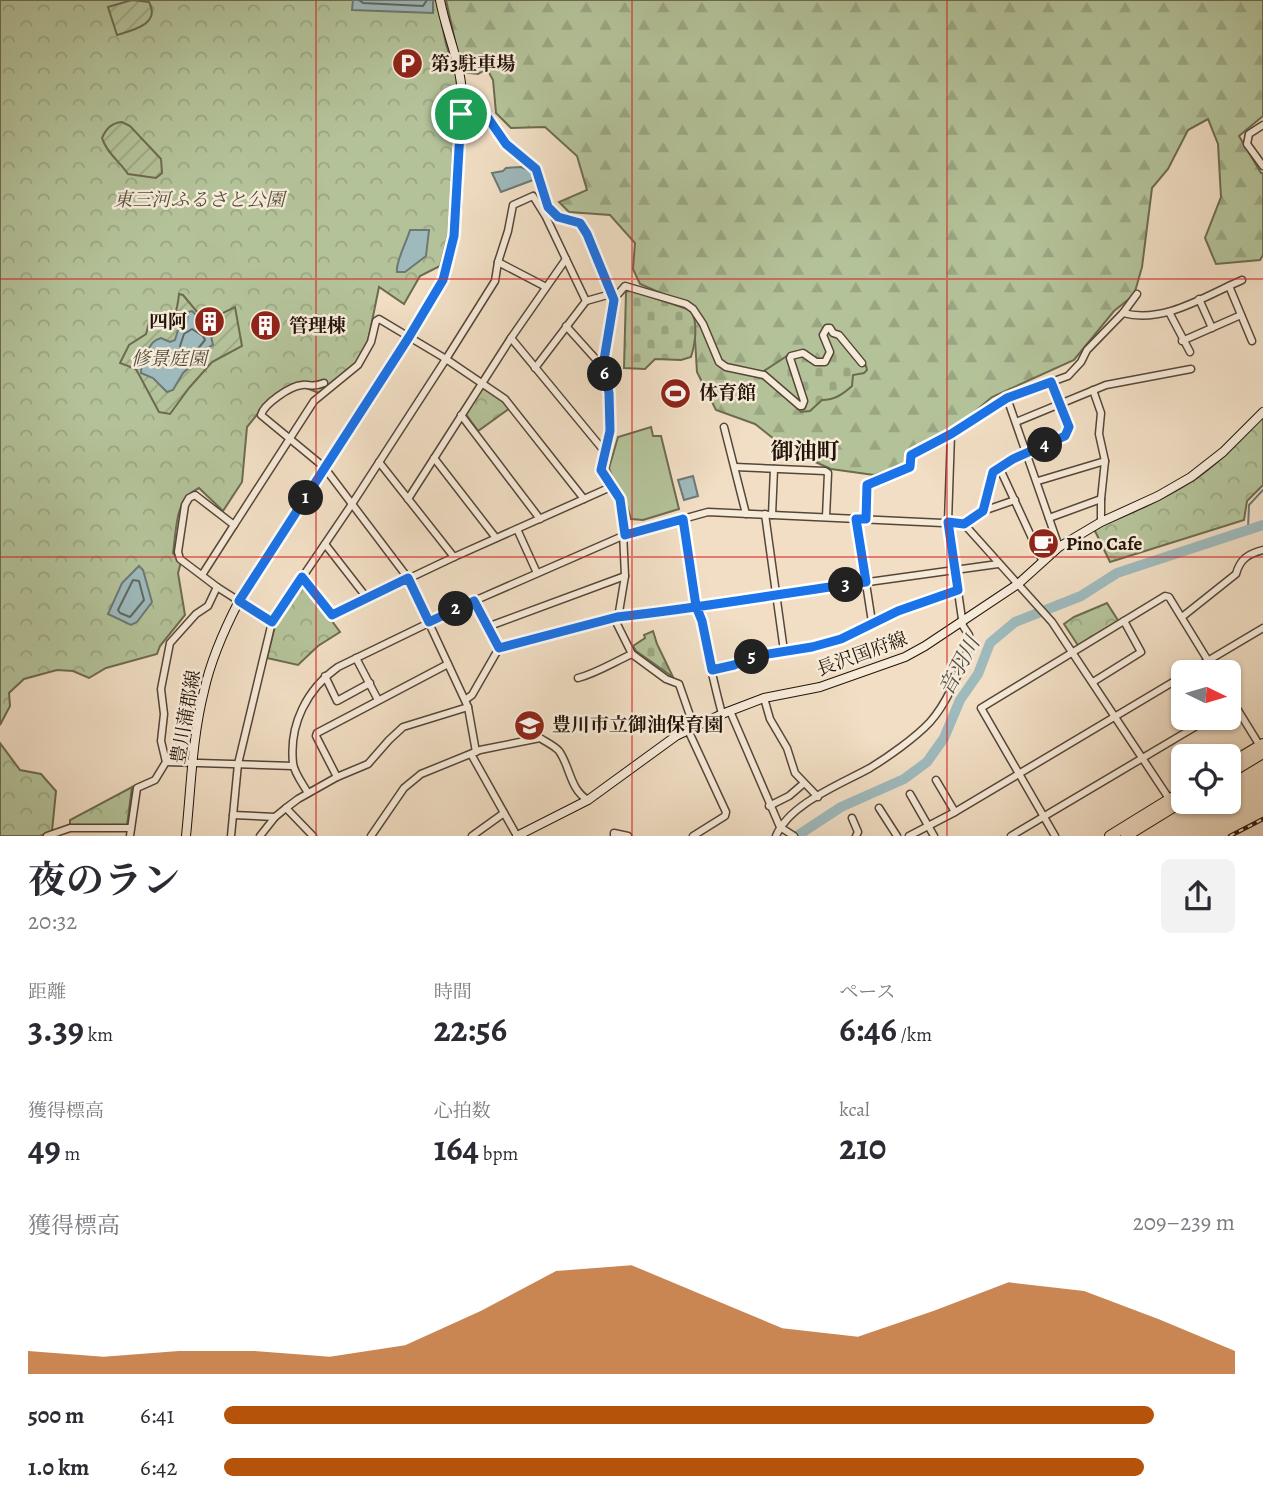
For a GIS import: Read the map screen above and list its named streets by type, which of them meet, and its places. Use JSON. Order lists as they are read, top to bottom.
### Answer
{
  "streets": {
    "main road": ["長沢国府線", "豊川蒲郡線"]
  },
  "districts": ["御油町"],
  "water": ["音羽川"],
  "parks": ["東三河ふるさと公園", "修景庭園"],
  "places": {
    "parking": ["第3駐車場"],
    "building": ["四阿", "管理棟"],
    "sports": ["体育館"],
    "cafe": ["Pino Cafe"],
    "school or university": ["豊川市立御油保育園"]
  },
  "north": "right",
  "page": {
    "pins": [
      "6",
      "4",
      "1",
      "3",
      "2",
      "5"
    ],
    "heading": ["夜のラン", "20:32"],
    "stats": [
      ["距離", "3.39 km"],
      ["時間", "22:56"],
      ["ペース", "6:46 /km"],
      ["獲得標高", "49 m"],
      ["心拍数", "164 bpm"],
      ["kcal", "210"]
    ],
    "chart": ["獲得標高", "209–239 m"],
    "list": [
      {
        "name": "500 m",
        "note": "6:41"
      },
      {
        "name": "1.0 km",
        "note": "6:42"
      }
    ]
  }
}
